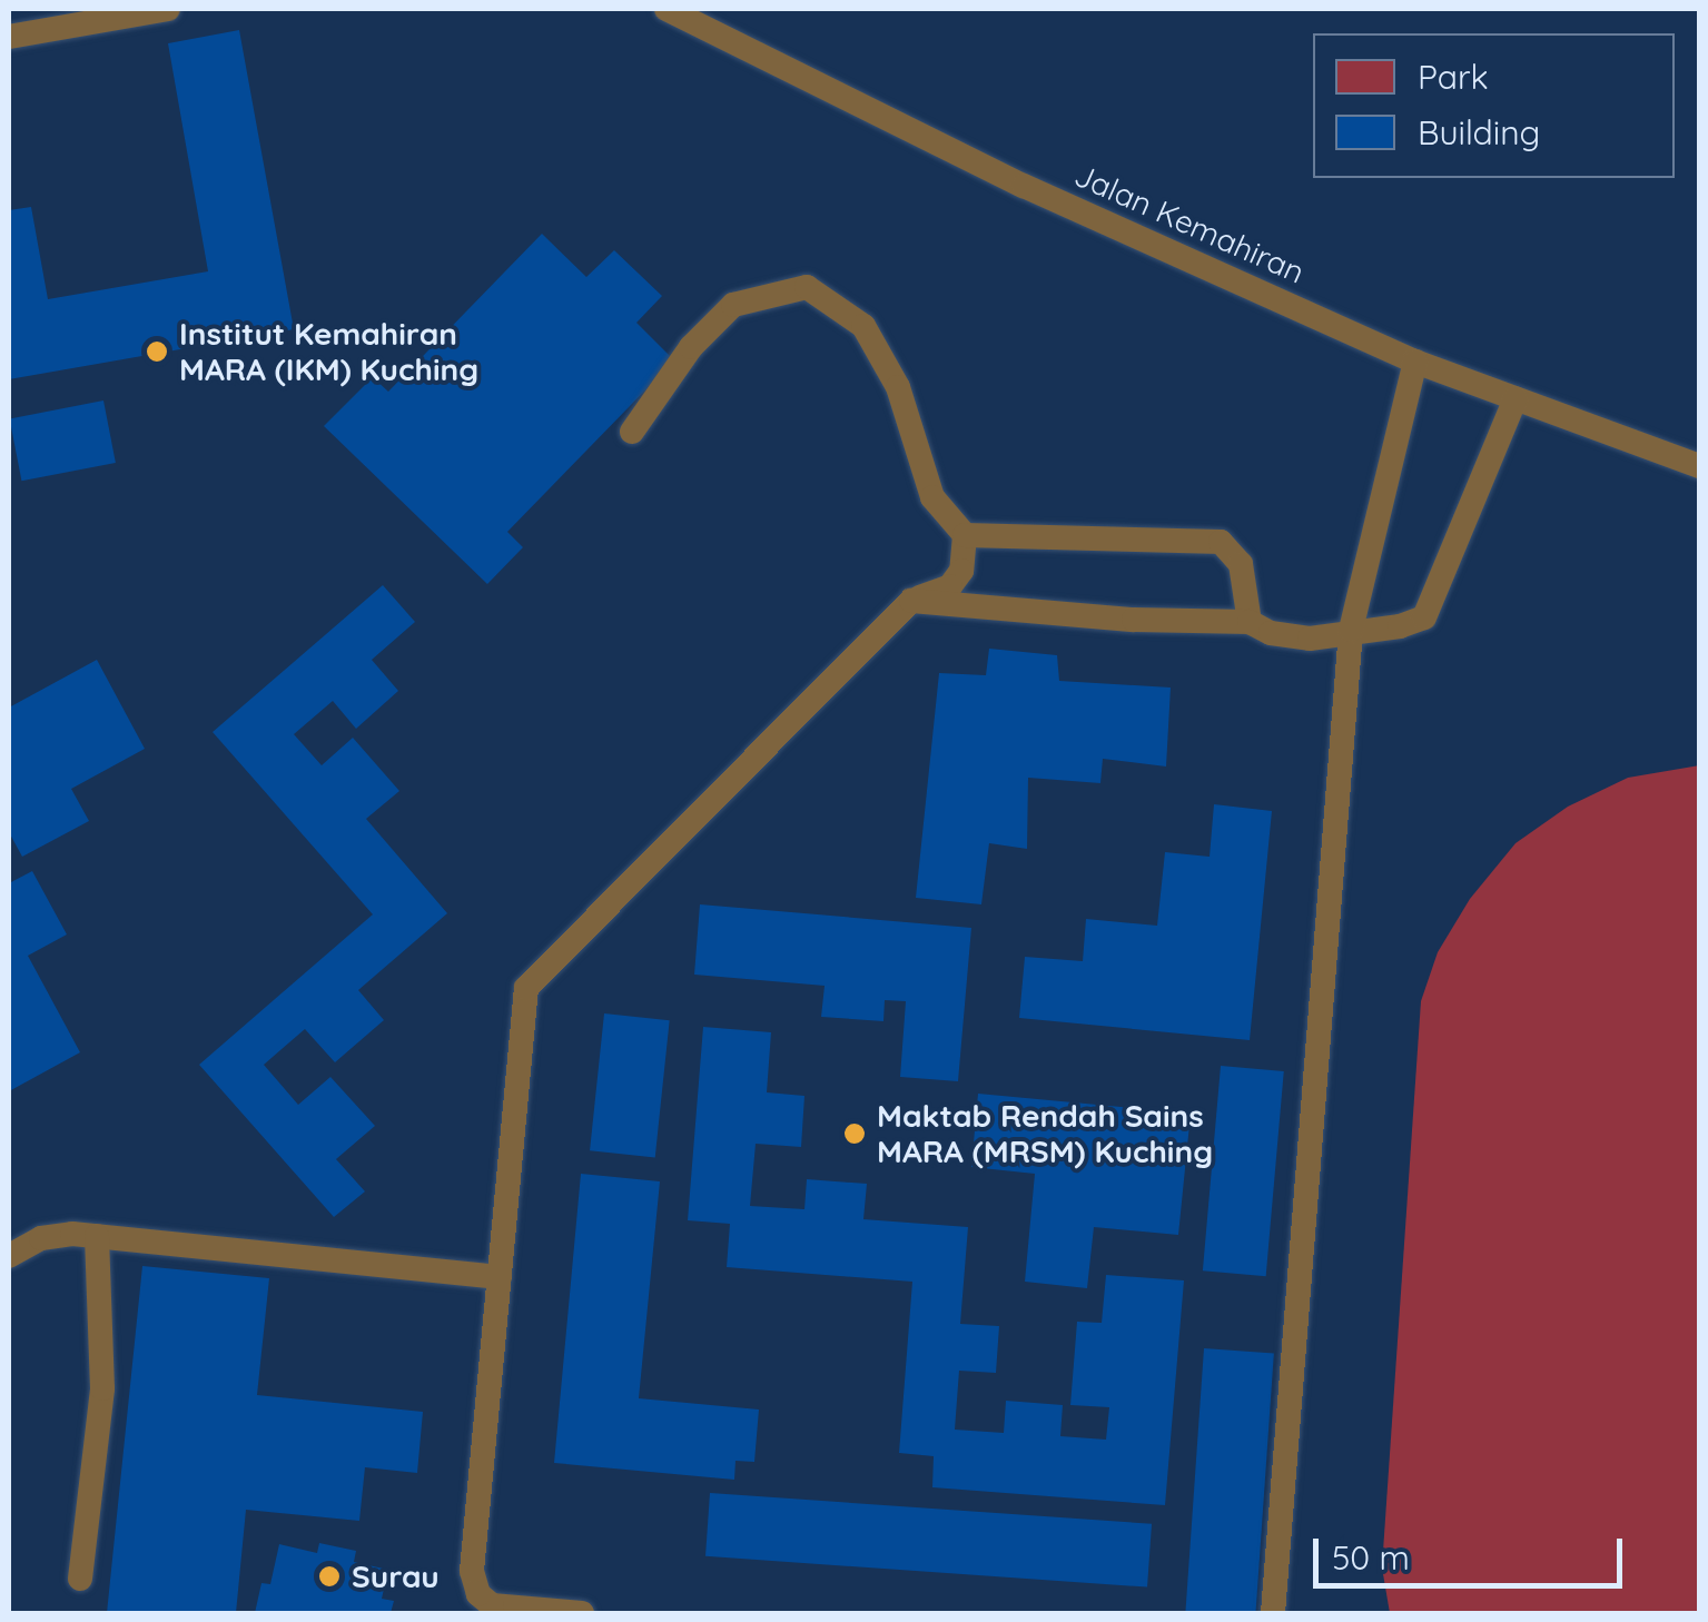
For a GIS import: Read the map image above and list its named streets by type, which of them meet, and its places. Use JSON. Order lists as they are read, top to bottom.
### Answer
{
  "streets": {
    "lane": ["Jalan Kemahiran"]
  },
  "places": ["Institut Kemahiran MARA (IKM) Kuching", "Maktab Rendah Sains MARA (MRSM) Kuching", "Surau"],
  "legend": ["Park", "Building"],
  "scale_bar": "50 m"
}
